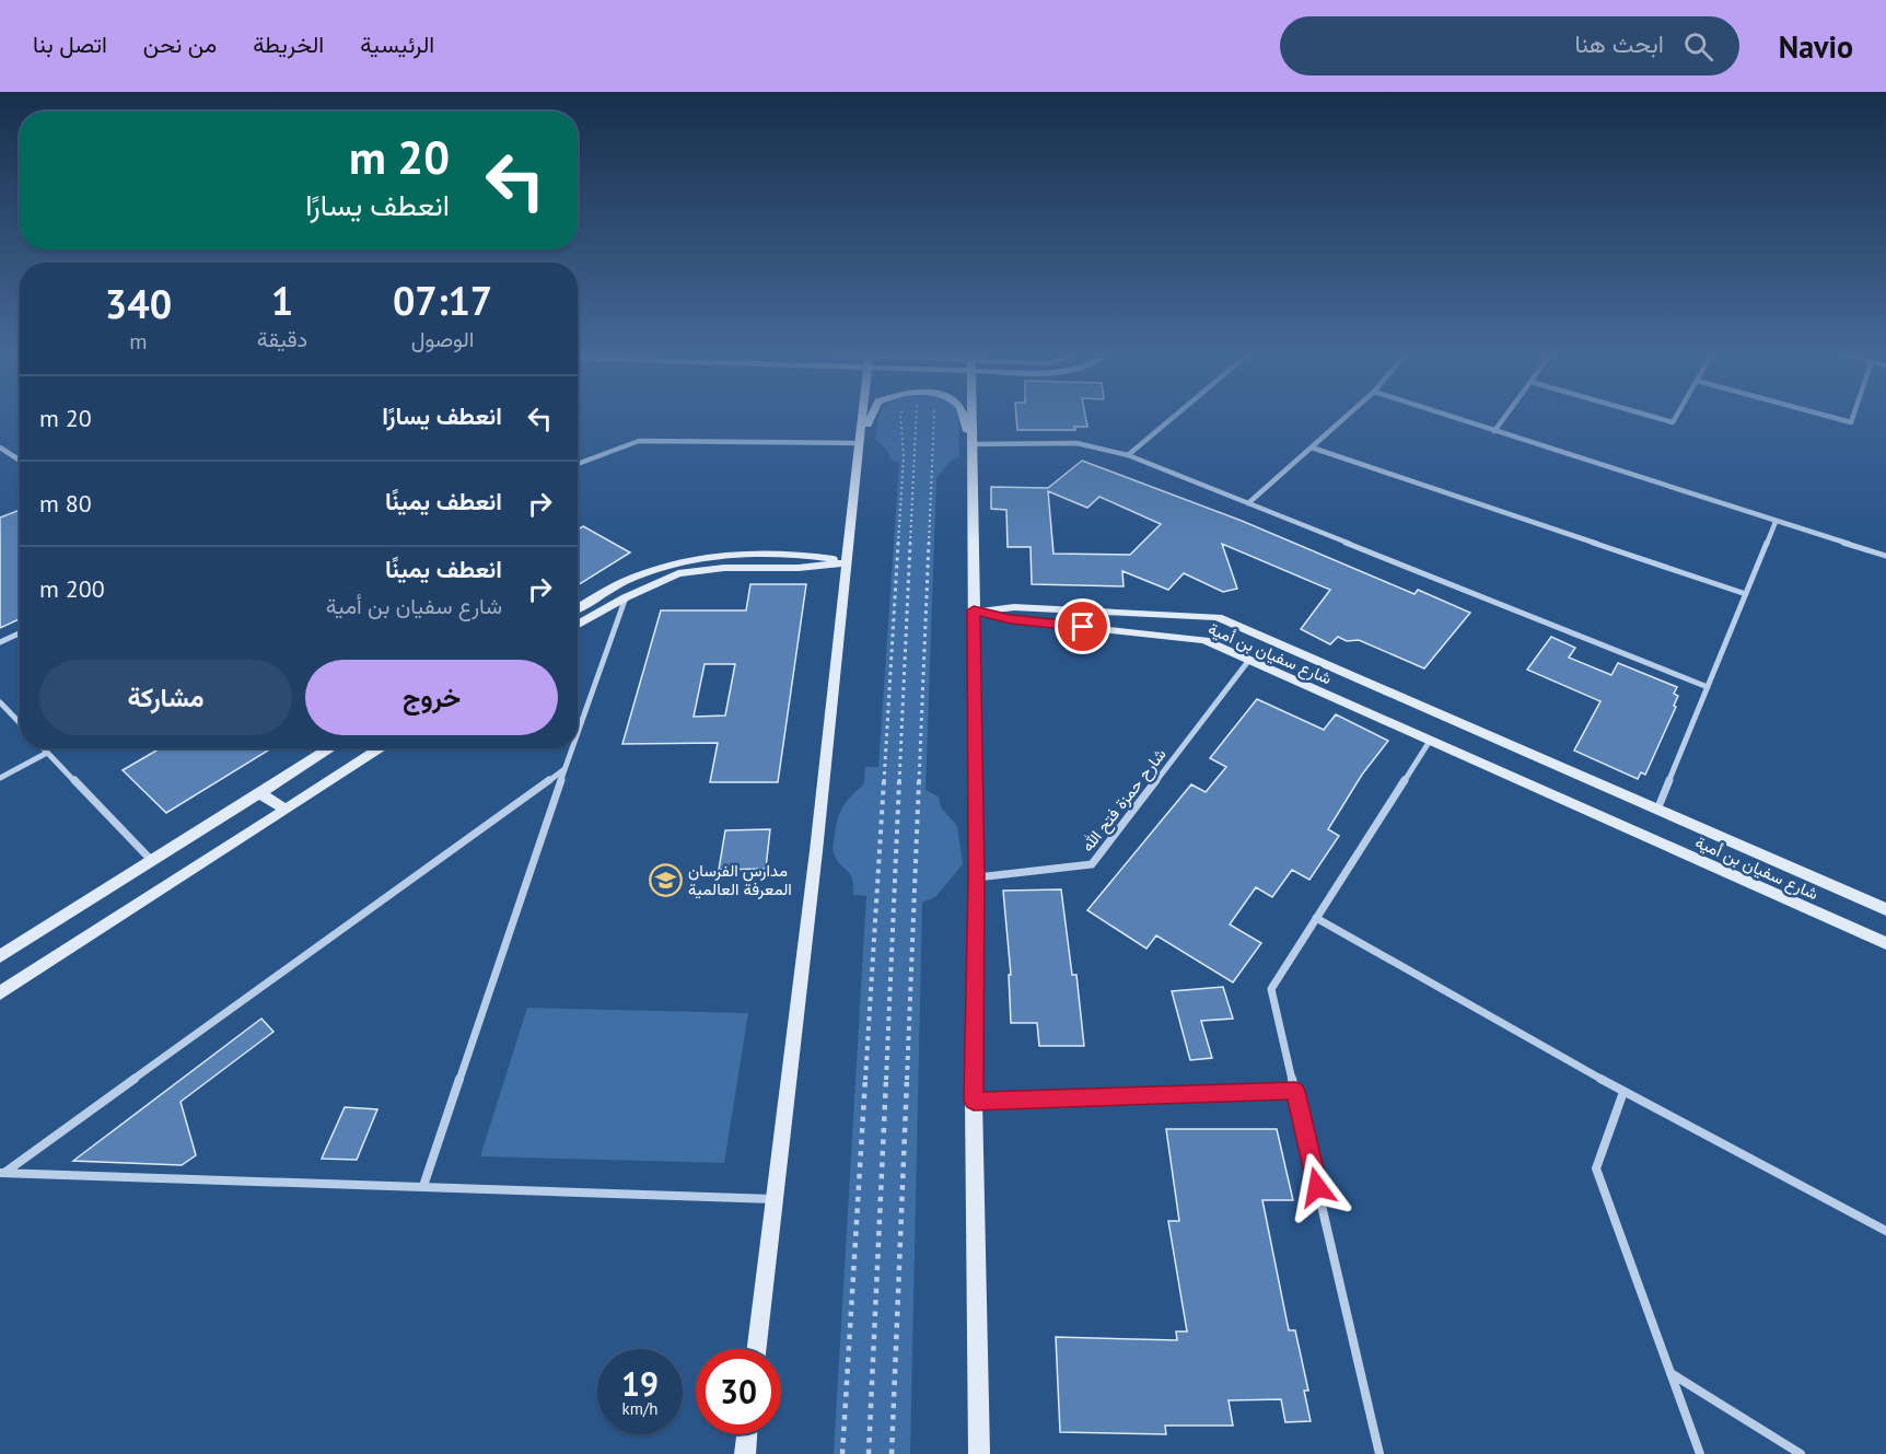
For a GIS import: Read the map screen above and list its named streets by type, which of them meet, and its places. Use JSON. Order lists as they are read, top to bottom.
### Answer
{
  "streets": {
    "street": ["شارع سفيان بن أمية", "شارح حمزة فتح الله"]
  },
  "crossings": [
    ["شارع سفيان بن أمية", "شارح حمزة فتح الله"]
  ],
  "places": {
    "school or university": ["مدارس الفرسان المعرفة العالمية"]
  },
  "page": {
    "header": "Navio",
    "search": "ابحث هنا",
    "nav": [
      "الرئيسية",
      "الخريطة",
      "من نحن",
      "اتصل بنا"
    ],
    "turn": ["20 m", "انعطف يسارًا"],
    "eta": [
      "07:17",
      "الوصول",
      "1",
      "دقيقة",
      "340",
      "m"
    ],
    "list": [
      {
        "name": "انعطف يسارًا",
        "value": "20 m"
      },
      {
        "name": "انعطف يمينًا",
        "value": "80 m"
      },
      {
        "name": "انعطف يمينًا",
        "note": "شارع سفيان بن أمية",
        "value": "200 m"
      }
    ],
    "buttons": ["خروج", "مشاركة"],
    "speed": "19 km/h",
    "limit": "30"
  }
}
